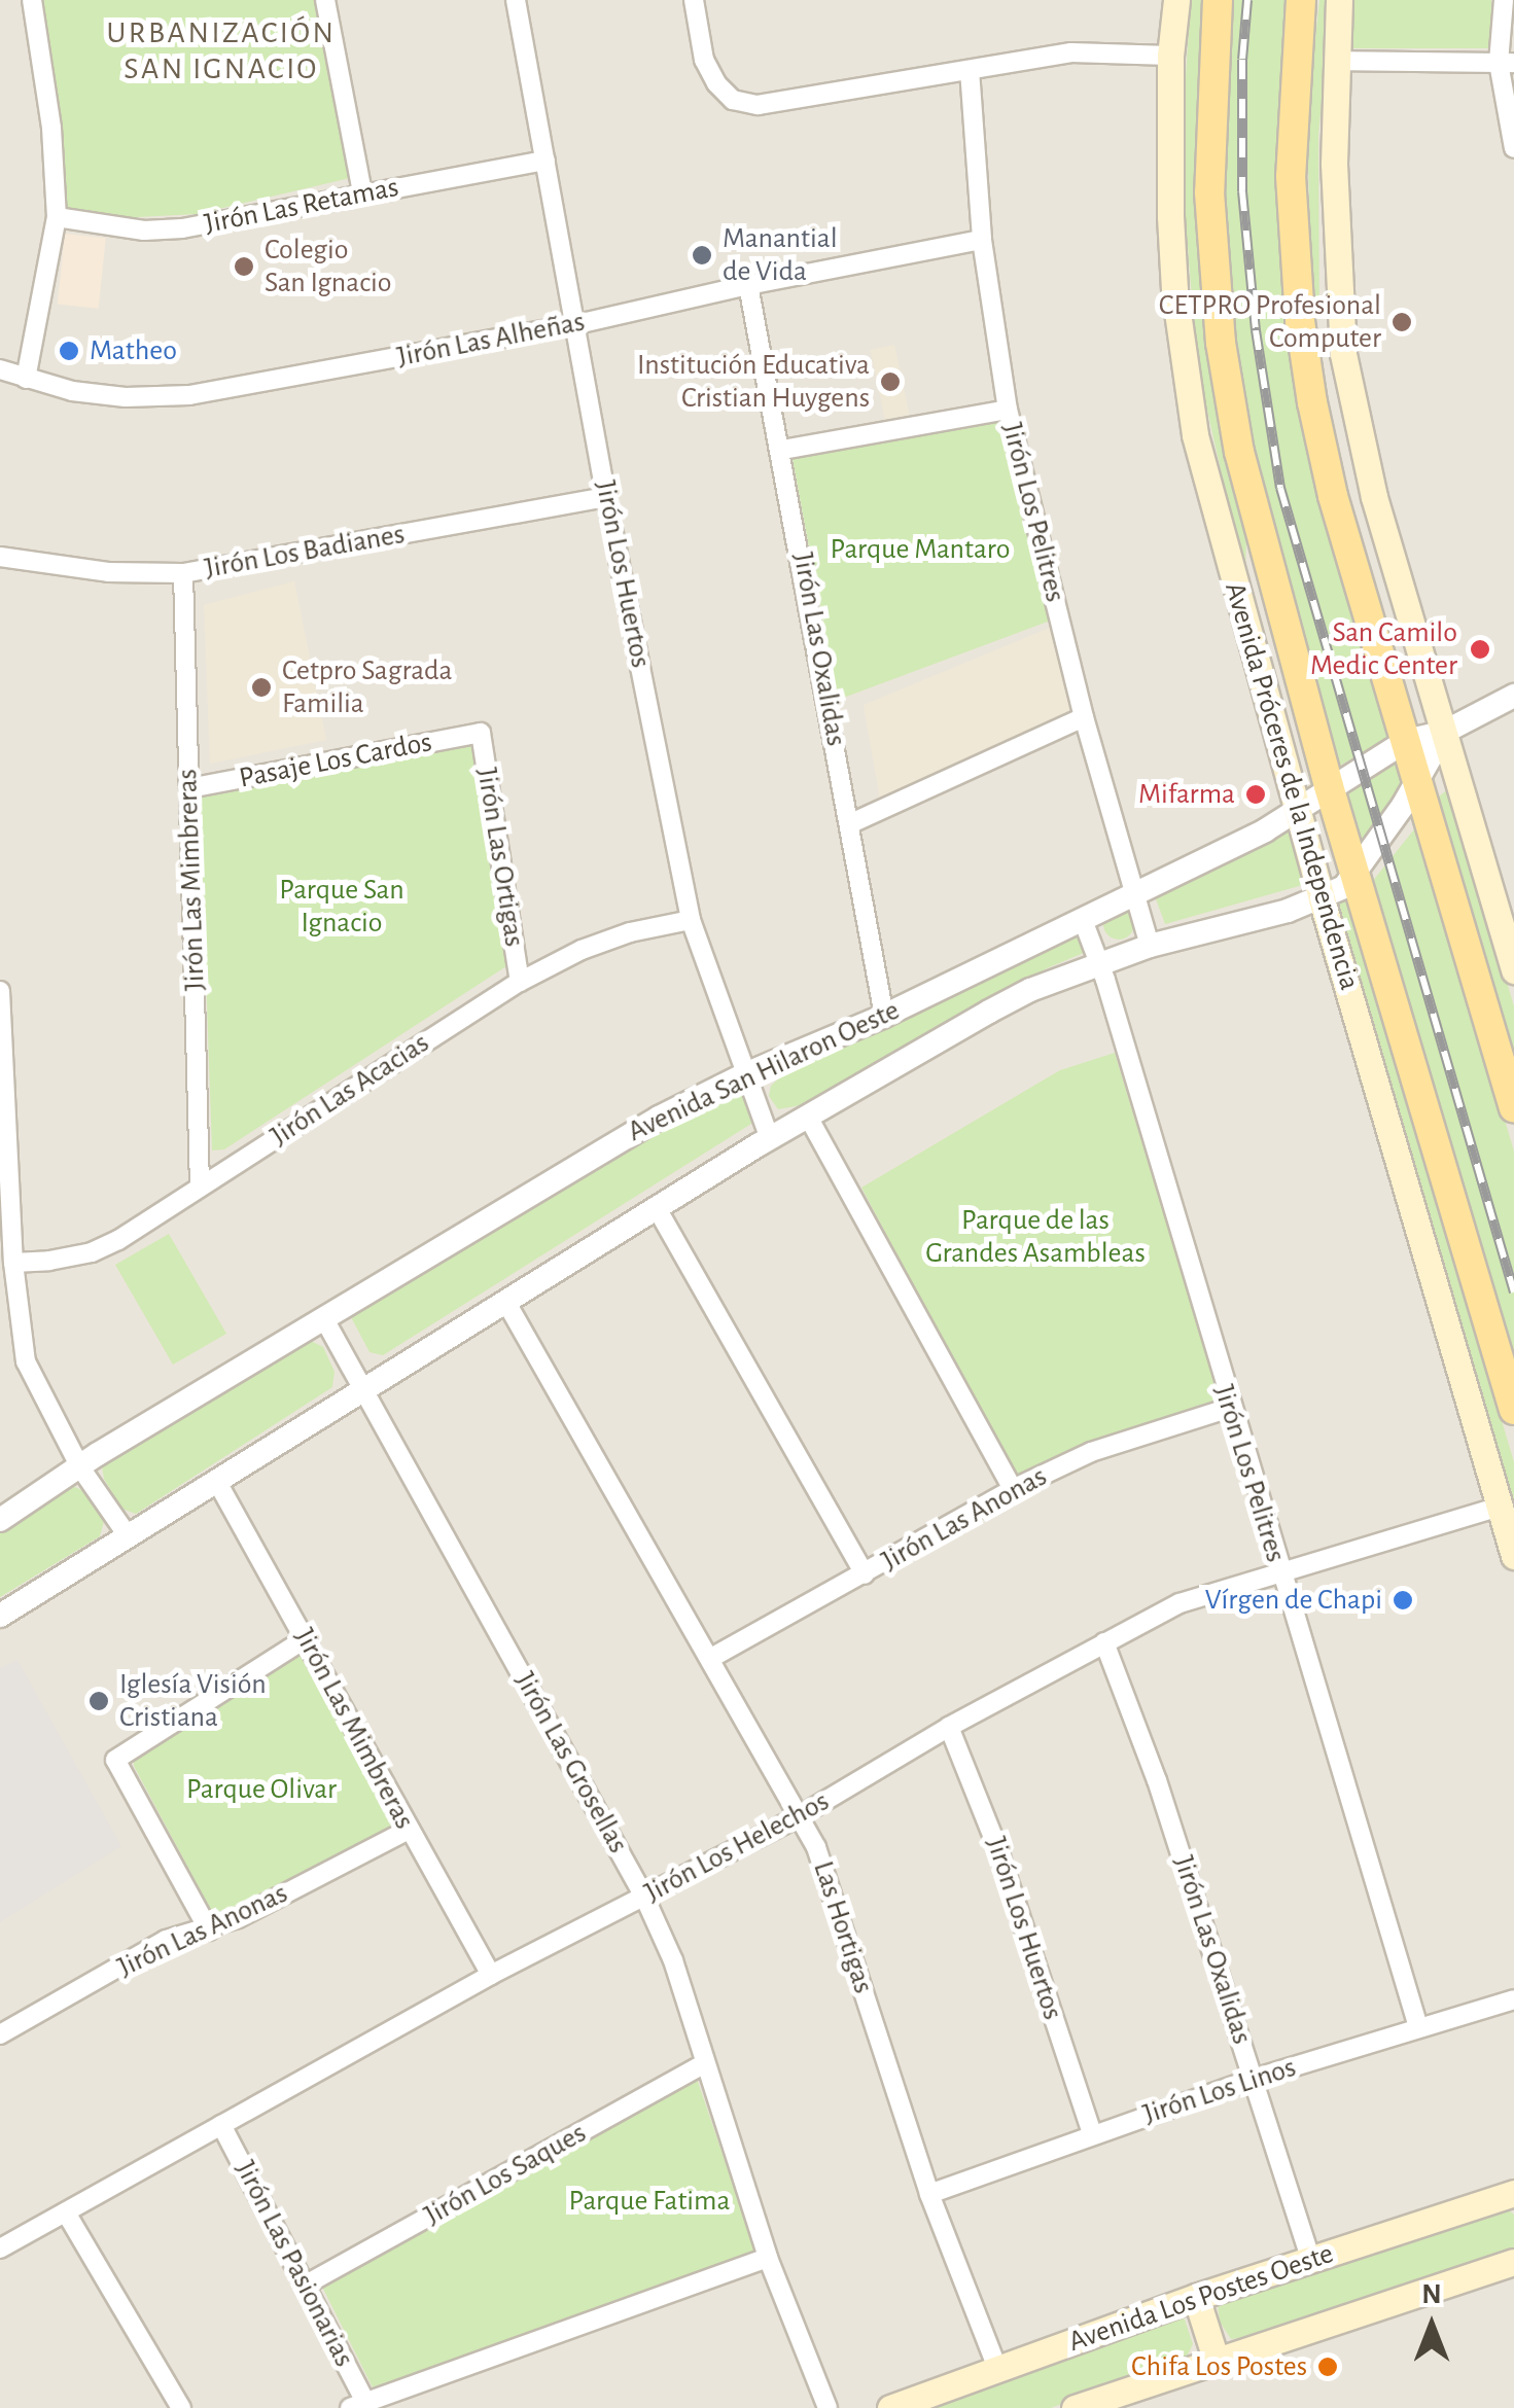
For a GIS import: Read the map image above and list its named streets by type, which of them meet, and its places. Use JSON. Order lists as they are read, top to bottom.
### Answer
{
  "streets": {
    "main road": ["Avenida Próceres de la Independencia", "Avenida Los Postes Oeste"],
    "street": [
      "Jirón Las Retamas",
      "Jirón Las Alheñas",
      "Jirón Los Pelitres",
      "Jirón Los Badianes",
      "Jirón Los Huertos",
      "Jirón Las Oxalidas",
      "Pasaje Los Cardos",
      "Jirón Las Ortigas",
      "Jirón Las Mimbreras",
      "Avenida San Hilaron Oeste",
      "Jirón Las Acacias",
      "Jirón Las Anonas",
      "Jirón Las Grosellas",
      "Jirón Los Helechos",
      "Las Hortigas",
      "Jirón Los Linos",
      "Jirón Los Saques",
      "Jirón Las Pasionarias"
    ]
  },
  "crossings": [
    ["Jirón Las Retamas", "Jirón Los Huertos"],
    ["Jirón Las Alheñas", "Jirón Los Pelitres"],
    ["Jirón Las Alheñas", "Jirón Los Huertos"],
    ["Jirón Las Alheñas", "Jirón Las Oxalidas"],
    ["Jirón Los Pelitres", "Avenida San Hilaron Oeste"],
    ["Jirón Los Pelitres", "Jirón Las Anonas"],
    ["Jirón Los Pelitres", "Jirón Los Helechos"],
    ["Jirón Los Pelitres", "Jirón Los Linos"],
    ["Jirón Los Badianes", "Jirón Los Huertos"],
    ["Jirón Los Badianes", "Jirón Las Mimbreras"],
    ["Jirón Los Huertos", "Avenida San Hilaron Oeste"],
    ["Jirón Los Huertos", "Jirón Las Acacias"],
    ["Jirón Los Huertos", "Jirón Los Helechos"],
    ["Jirón Los Huertos", "Jirón Los Linos"],
    ["Jirón Las Oxalidas", "Avenida San Hilaron Oeste"],
    ["Jirón Las Oxalidas", "Jirón Los Helechos"],
    ["Jirón Las Oxalidas", "Jirón Los Linos"],
    ["Jirón Las Oxalidas", "Avenida Los Postes Oeste"],
    ["Pasaje Los Cardos", "Jirón Las Ortigas"],
    ["Pasaje Los Cardos", "Jirón Las Mimbreras"],
    ["Avenida Próceres de la Independencia", "Avenida San Hilaron Oeste"],
    ["Avenida Próceres de la Independencia", "Jirón Los Helechos"],
    ["Jirón Las Ortigas", "Jirón Las Acacias"],
    ["Jirón Las Mimbreras", "Avenida San Hilaron Oeste"],
    ["Jirón Las Mimbreras", "Jirón Las Acacias"],
    ["Jirón Las Mimbreras", "Jirón Las Anonas"],
    ["Jirón Las Mimbreras", "Jirón Los Helechos"],
    ["Avenida San Hilaron Oeste", "Jirón Las Grosellas"],
    ["Avenida San Hilaron Oeste", "Las Hortigas"],
    ["Jirón Las Anonas", "Las Hortigas"],
    ["Jirón Las Grosellas", "Jirón Los Helechos"],
    ["Jirón Las Grosellas", "Jirón Los Saques"],
    ["Jirón Los Helechos", "Las Hortigas"],
    ["Jirón Los Helechos", "Jirón Las Pasionarias"],
    ["Las Hortigas", "Jirón Los Linos"],
    ["Las Hortigas", "Avenida Los Postes Oeste"],
    ["Jirón Los Saques", "Jirón Las Pasionarias"]
  ],
  "districts": ["URBANIZACIÓN SAN IGNACIO"],
  "parks": [
    "Parque Mantaro",
    "Parque San Ignacio",
    "Parque de las Grandes Asambleas",
    "Parque Olivar",
    "Parque Fatima"
  ],
  "places": [
    "Manantial de Vida",
    "Colegio San Ignacio",
    "CETPRO Profesional Computer",
    "Matheo",
    "Institución Educativa Cristian Huygens",
    "San Camilo Medic Center",
    "Cetpro Sagrada Familia",
    "Mifarma",
    "Vírgen de Chapi",
    "Iglesía Visión Cristiana",
    "Chifa Los Postes"
  ],
  "north": "top"
}
